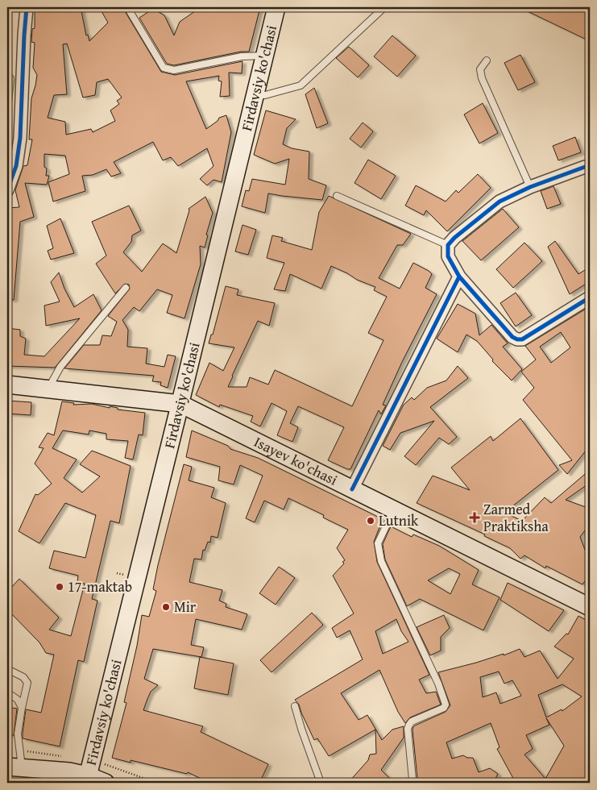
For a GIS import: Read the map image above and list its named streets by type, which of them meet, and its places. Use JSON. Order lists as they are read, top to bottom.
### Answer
{
  "streets": {
    "main road": ["Firdavsiy ko'chasi", "Isayev ko'chasi"]
  },
  "crossings": [
    ["Firdavsiy ko'chasi", "Isayev ko'chasi"]
  ],
  "places": {
    "health": ["Zarmed Praktiksha"],
    "other": ["Lutnik", "17-maktab", "Mir"]
  }
}
